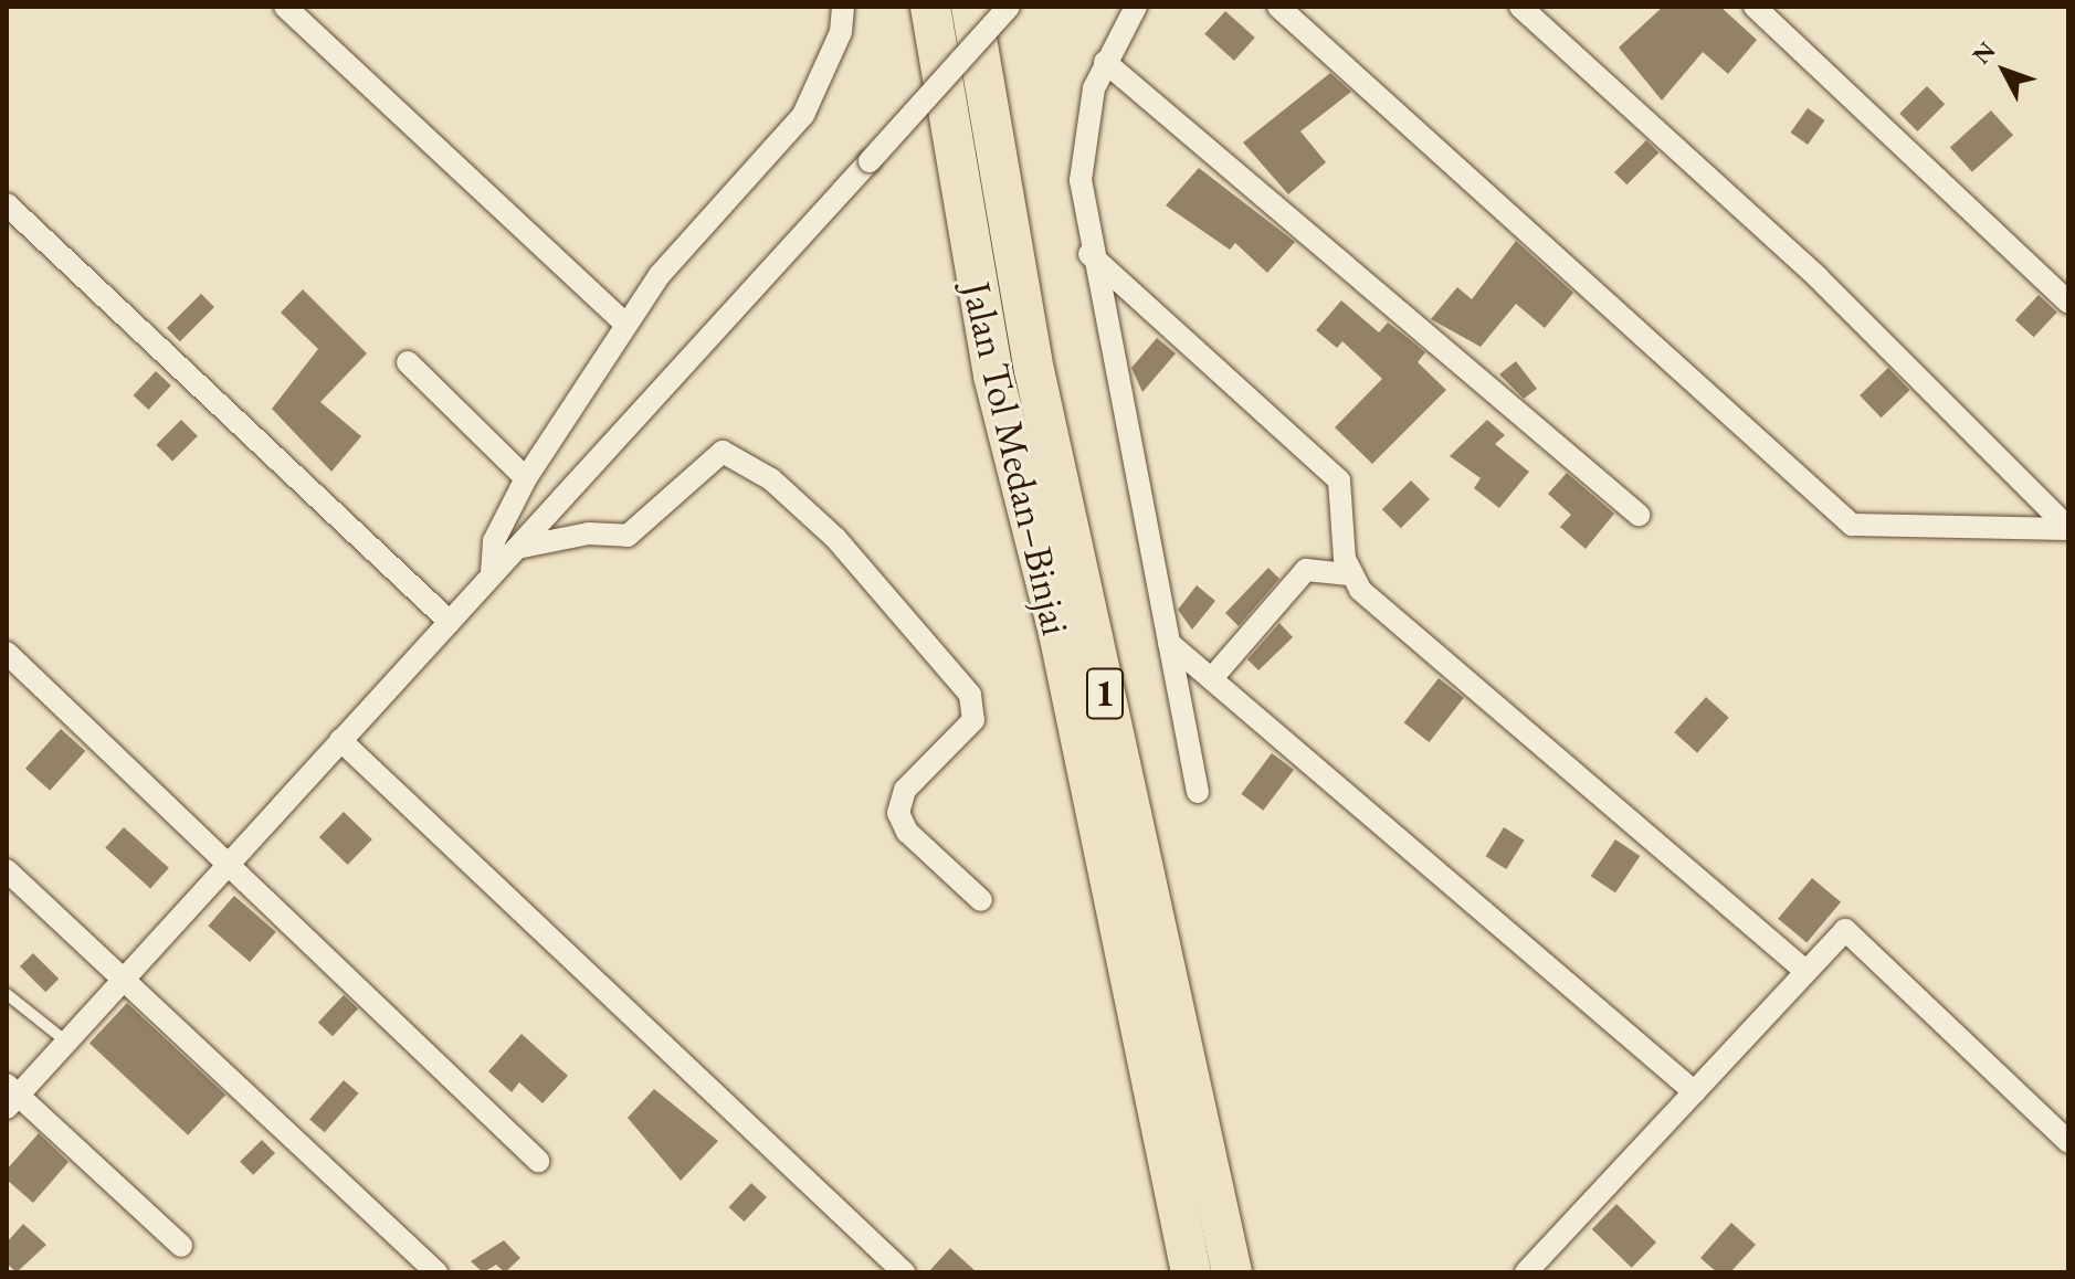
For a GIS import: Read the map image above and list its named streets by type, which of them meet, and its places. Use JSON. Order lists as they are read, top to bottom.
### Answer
{
  "streets": {
    "highway": ["Jalan Tol Medan–Binjai", "1"]
  },
  "north": "top left"
}
